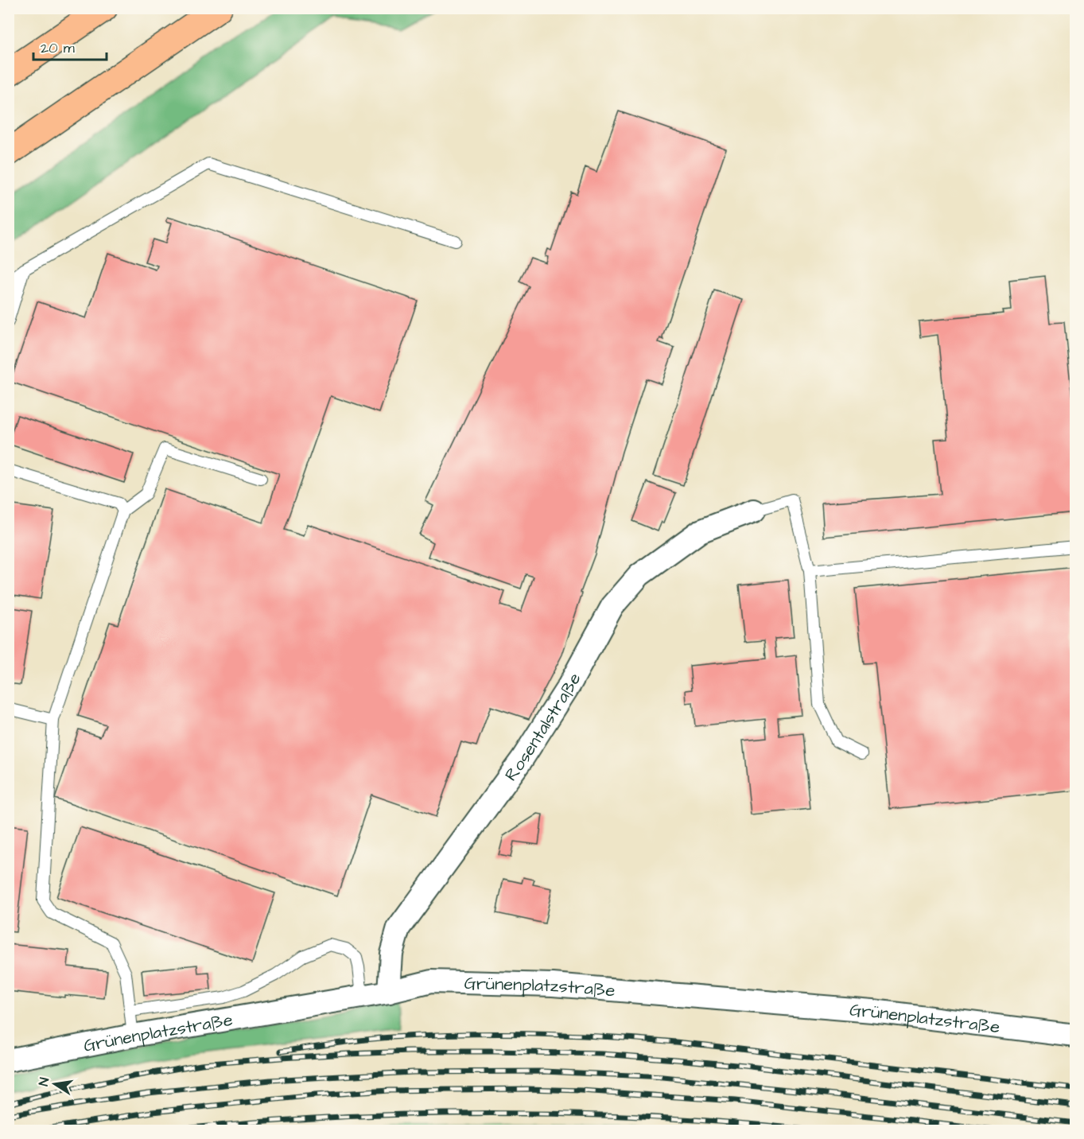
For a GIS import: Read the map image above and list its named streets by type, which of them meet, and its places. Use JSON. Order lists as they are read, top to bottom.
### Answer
{
  "streets": {
    "street": ["Rosentalstraße", "Grünenplatzstraße"]
  },
  "crossings": [
    ["Rosentalstraße", "Grünenplatzstraße"]
  ],
  "scale_bar": "20 m",
  "north": "left"
}
